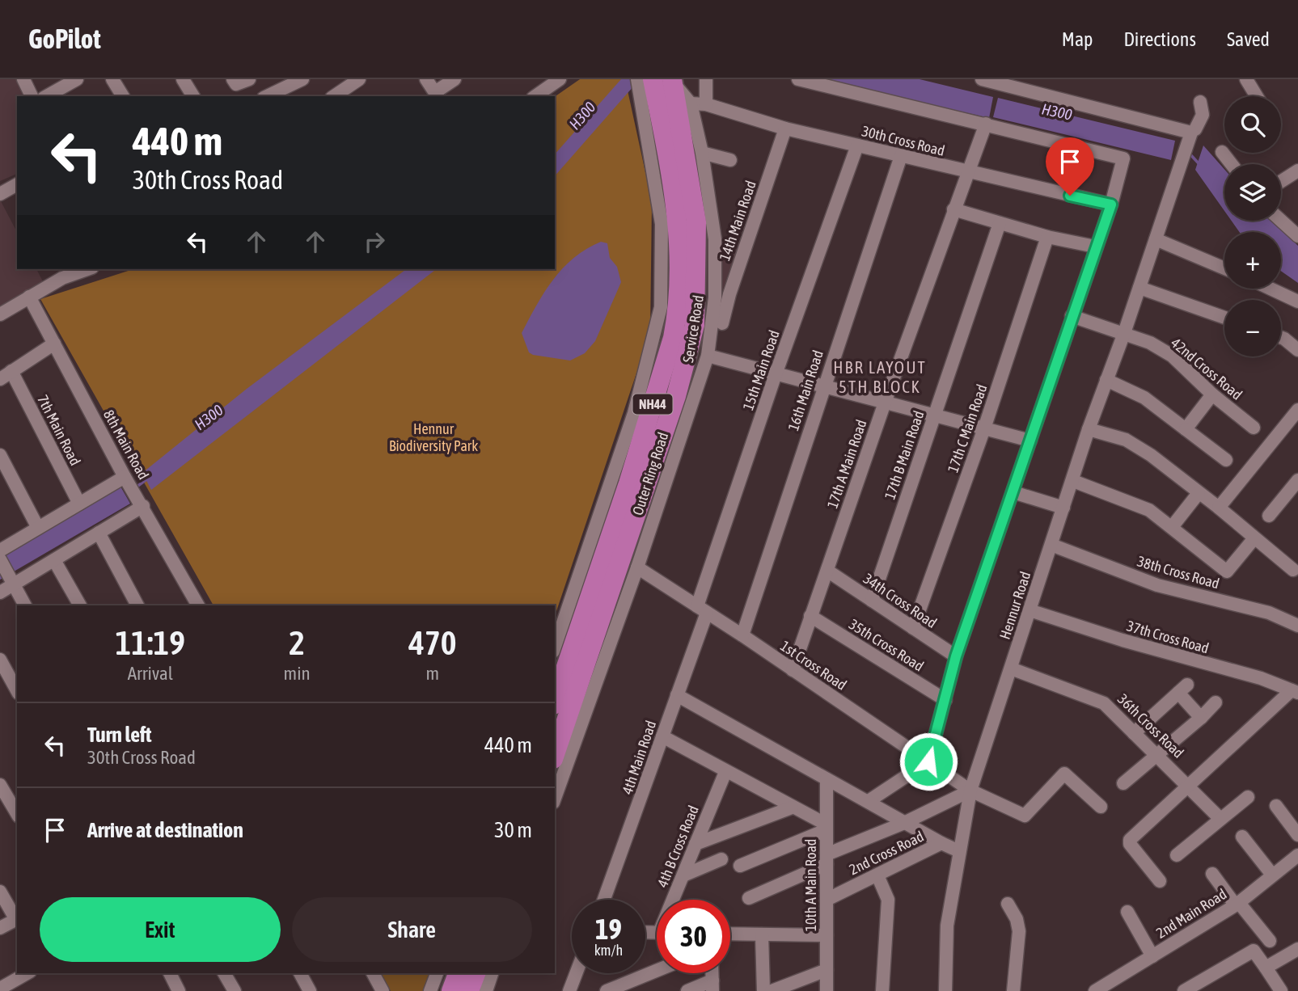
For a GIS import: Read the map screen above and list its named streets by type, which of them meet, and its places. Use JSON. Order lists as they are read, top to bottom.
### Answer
{
  "streets": {
    "highway": ["NH44", "Outer Ring Road"],
    "street": [
      "30th Cross Road",
      "14th Main Road",
      "Service Road",
      "42nd Cross Road",
      "15th Main Road",
      "16th Main Road",
      "17th C Main Road",
      "7th Main Road",
      "8th Main Road",
      "17th B Main Road",
      "17th A Main Road",
      "38th Cross Road",
      "34th Cross Road",
      "Hennur Road",
      "37th Cross Road",
      "35th Cross Road",
      "1st Cross Road",
      "36th Cross Road",
      "4th Main Road",
      "4th B Cross Road",
      "2nd Cross Road",
      "10th A Main Road",
      "2nd Main Road"
    ]
  },
  "crossings": [
    ["30th Cross Road", "14th Main Road"],
    ["30th Cross Road", "Service Road"],
    ["30th Cross Road", "15th Main Road"],
    ["30th Cross Road", "16th Main Road"],
    ["30th Cross Road", "17th A Main Road"],
    ["Service Road", "Outer Ring Road"],
    ["Service Road", "1st Cross Road"],
    ["42nd Cross Road", "Hennur Road"],
    ["15th Main Road", "1st Cross Road"],
    ["15th Main Road", "4th Main Road"],
    ["16th Main Road", "1st Cross Road"],
    ["17th C Main Road", "34th Cross Road"],
    ["17th B Main Road", "34th Cross Road"],
    ["17th A Main Road", "34th Cross Road"],
    ["17th A Main Road", "35th Cross Road"],
    ["17th A Main Road", "1st Cross Road"],
    ["38th Cross Road", "Hennur Road"],
    ["Hennur Road", "37th Cross Road"],
    ["Hennur Road", "1st Cross Road"],
    ["Hennur Road", "36th Cross Road"],
    ["Hennur Road", "2nd Cross Road"],
    ["1st Cross Road", "4th Main Road"],
    ["2nd Cross Road", "10th A Main Road"]
  ],
  "districts": ["HBR LAYOUT 5TH BLOCK"],
  "water": ["H300"],
  "parks": ["Hennur Biodiversity Park"],
  "page": {
    "header": "GoPilot",
    "nav": ["Map", "Directions", "Saved"],
    "map_buttons": ["+", "−"],
    "turn": ["440 m", "30th Cross Road"],
    "eta": [
      "11:19",
      "Arrival",
      "2",
      "min",
      "470",
      "m"
    ],
    "list": [
      {
        "name": "Turn left",
        "note": "30th Cross Road",
        "value": "440 m"
      },
      {
        "name": "Arrive at destination",
        "value": "30 m"
      }
    ],
    "buttons": ["Exit", "Share"],
    "speed": "19 km/h",
    "limit": "30"
  }
}
